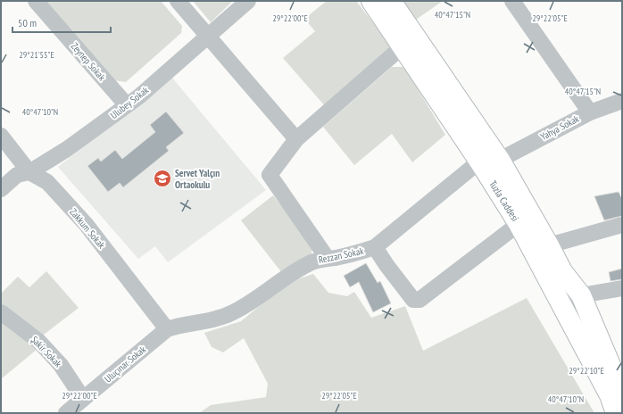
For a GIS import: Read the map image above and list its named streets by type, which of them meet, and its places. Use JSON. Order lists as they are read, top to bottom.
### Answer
{
  "streets": {
    "main road": ["Tuzla Caddesi"],
    "street": [
      "Zeynep Sokak",
      "Ulubey Sokak",
      "Yahya Sokak",
      "Zakkum Sokak",
      "Rezzan Sokak",
      "Şakir Sokak",
      "Uluçınar Sokak"
    ]
  },
  "crossings": [
    ["Zeynep Sokak", "Ulubey Sokak"],
    ["Ulubey Sokak", "Zakkum Sokak"],
    ["Yahya Sokak", "Tuzla Caddesi"],
    ["Tuzla Caddesi", "Rezzan Sokak"],
    ["Zakkum Sokak", "Rezzan Sokak"],
    ["Zakkum Sokak", "Uluçınar Sokak"],
    ["Rezzan Sokak", "Uluçınar Sokak"],
    ["Şakir Sokak", "Uluçınar Sokak"]
  ],
  "places": {
    "school or university": ["Servet Yalçın Ortaokulu"]
  },
  "scale_bar": "50 m",
  "coordinates": [
    "40°47'15\"N",
    "29°22'00\"E",
    "29°22'05\"E",
    "29°21'55\"E",
    "40°47'10\"N",
    "29°22'10\"E"
  ]
}
